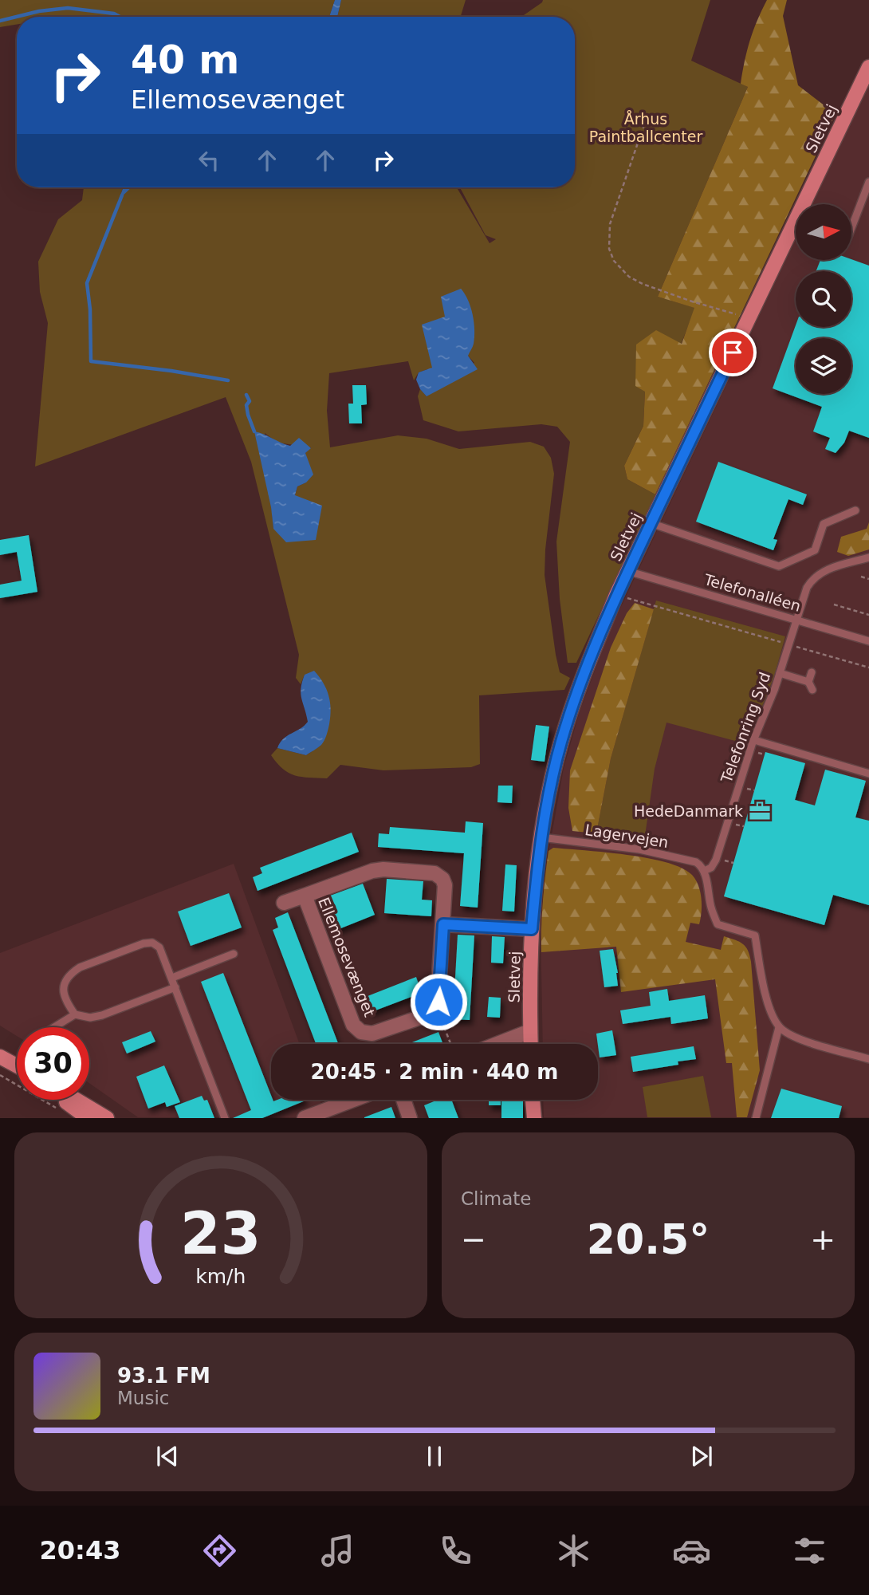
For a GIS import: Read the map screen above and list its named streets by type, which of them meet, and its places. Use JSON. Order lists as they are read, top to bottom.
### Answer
{
  "streets": {
    "street": ["Sletvej", "Ellemosevænget"],
    "lane": ["Telefonalléen", "Telefonring Syd", "Lagervejen"]
  },
  "crossings": [
    ["Sletvej", "Telefonalléen"],
    ["Sletvej", "Lagervejen"],
    ["Telefonalléen", "Telefonring Syd"],
    ["Telefonring Syd", "Lagervejen"]
  ],
  "parks": ["Århus Paintballcenter"],
  "places": {
    "office": ["HedeDanmark"]
  },
  "north": "right",
  "page": {
    "turn": ["40 m", "Ellemosevænget"],
    "limit": "30",
    "trip": "20:45 · 2 min · 440 m",
    "tile": "Climate",
    "heat": ["−", "20.5°", "+"],
    "song": ["93.1 FM", "Music"],
    "tabs": "20:43",
    "gauge": ["23", "km/h"]
  }
}
